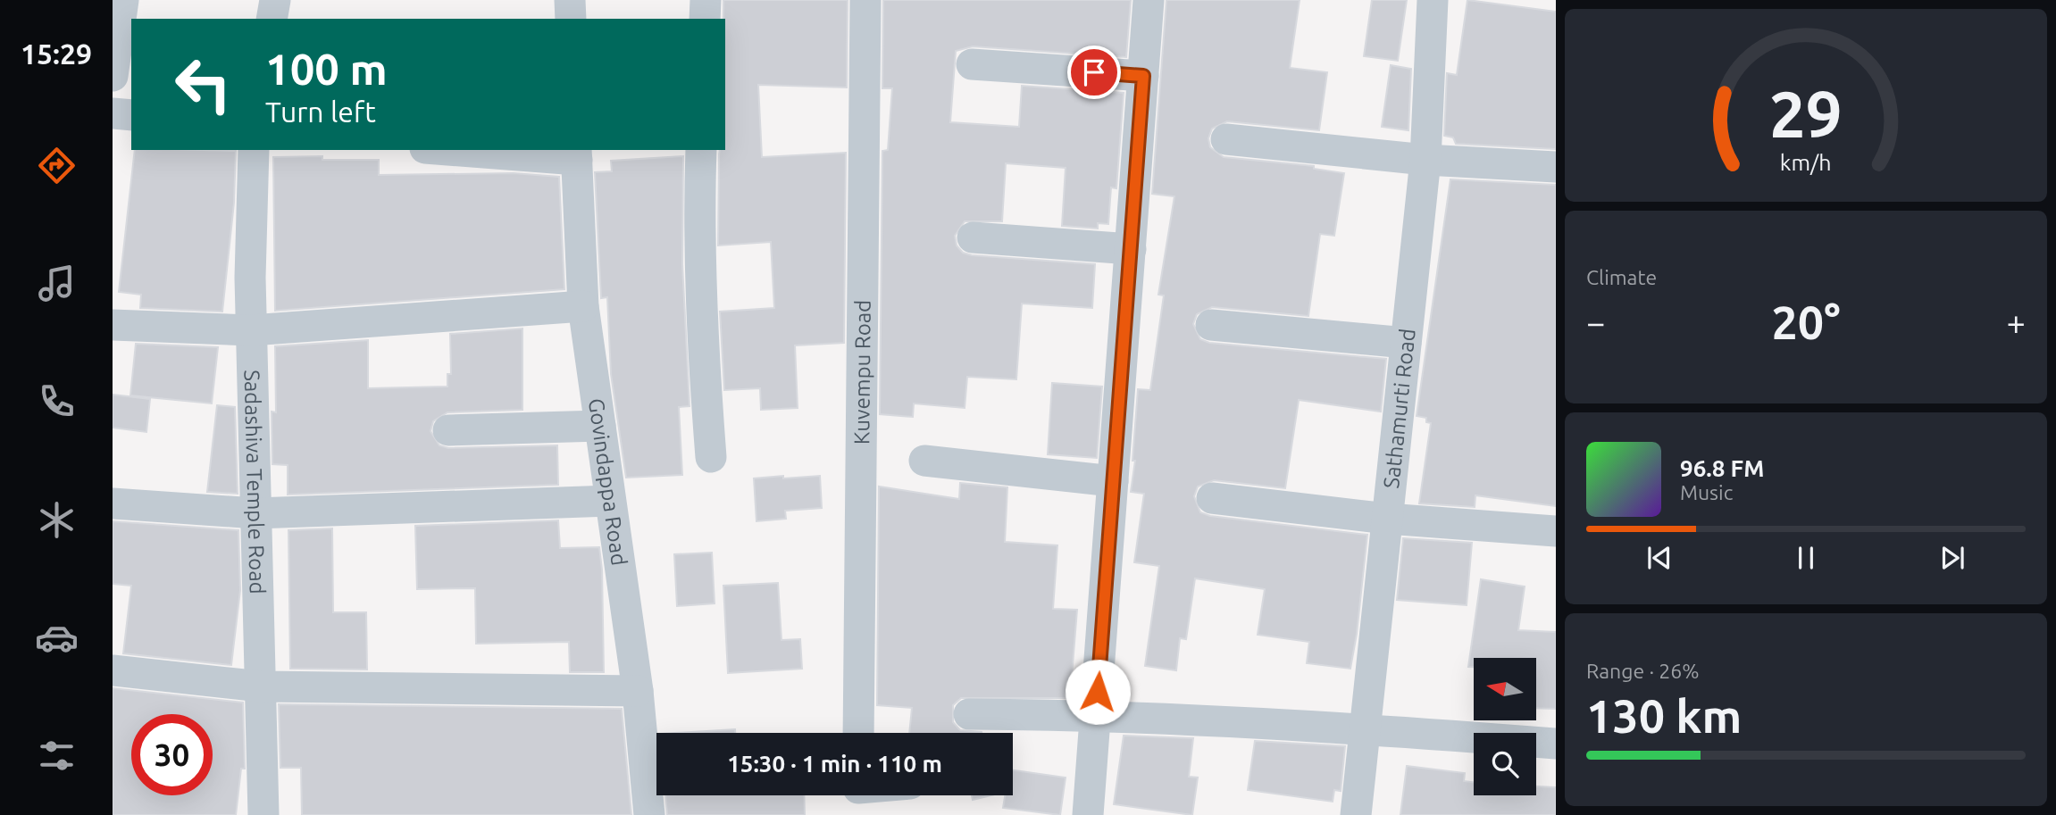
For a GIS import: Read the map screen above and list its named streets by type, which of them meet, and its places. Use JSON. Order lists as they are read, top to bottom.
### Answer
{
  "streets": {
    "street": [
      "Kuvempu Road",
      "Sathamurti Road",
      "Sadashiva Temple Road",
      "Govindappa Road"
    ]
  },
  "north": "left",
  "page": {
    "tabs": "15:29",
    "turn": ["100 m", "Turn left"],
    "tile": [
      "Climate",
      ["Range · 26%", "130 km"]
    ],
    "heat": ["−", "20°", "+"],
    "song": ["96.8 FM", "Music"],
    "limit": "30",
    "trip": "15:30 · 1 min · 110 m",
    "gauge": ["29", "km/h"]
  }
}
